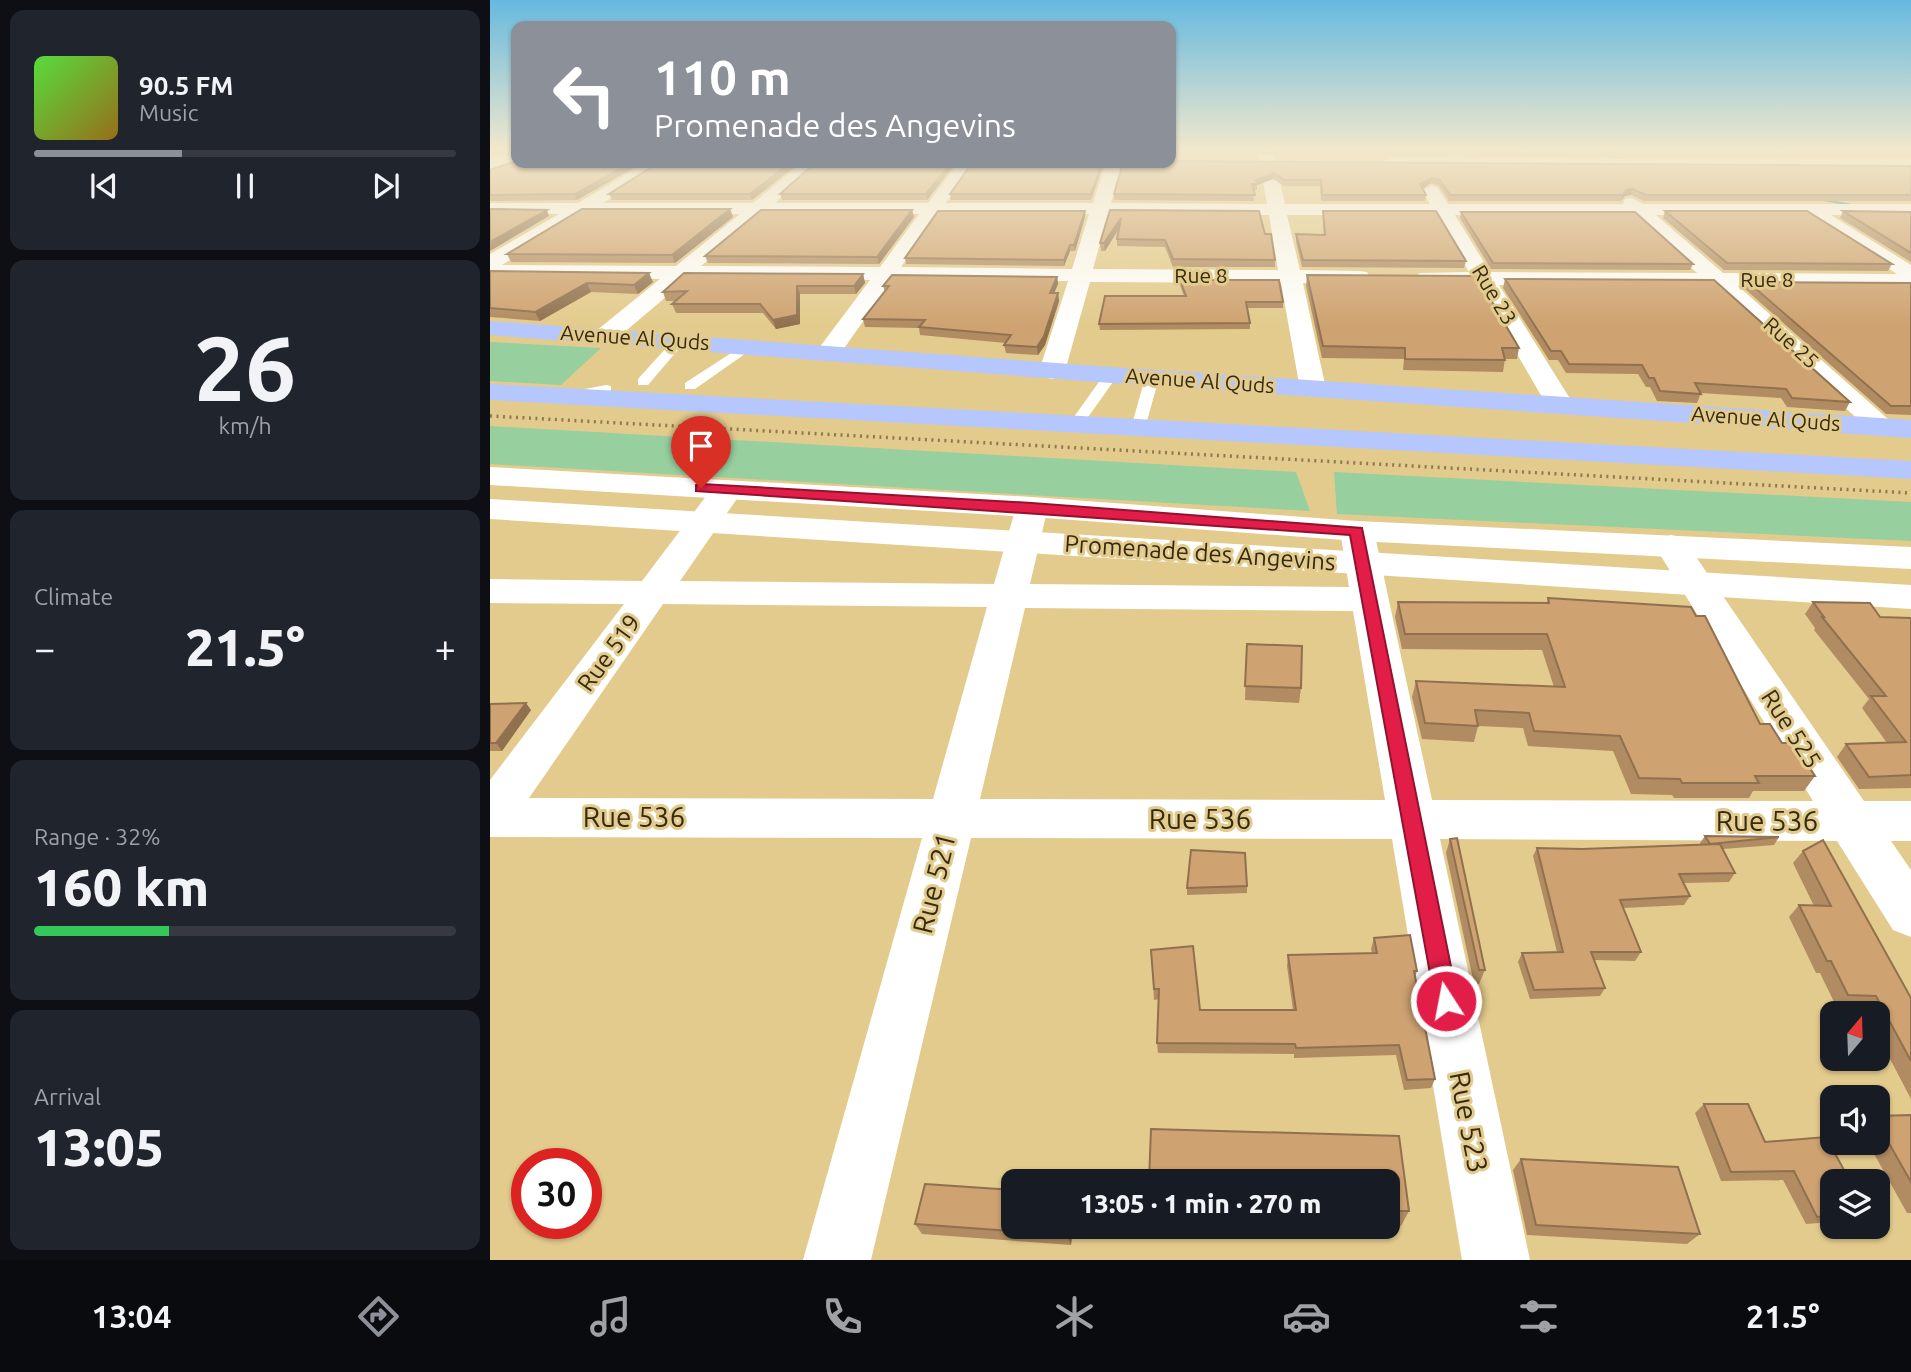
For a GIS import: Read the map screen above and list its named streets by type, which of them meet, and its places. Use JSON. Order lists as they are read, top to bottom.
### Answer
{
  "streets": {
    "main road": ["Avenue Al Quds"],
    "street": [
      "Rue 8",
      "Rue 23",
      "Rue 25",
      "Promenade des Angevins",
      "Rue 519",
      "Rue 525",
      "Rue 536",
      "Rue 521",
      "Rue 523"
    ]
  },
  "crossings": [
    ["Rue 8", "Rue 23"],
    ["Rue 8", "Rue 25"],
    ["Rue 23", "Avenue Al Quds"],
    ["Avenue Al Quds", "Rue 25"],
    ["Promenade des Angevins", "Rue 519"],
    ["Promenade des Angevins", "Rue 525"],
    ["Promenade des Angevins", "Rue 521"],
    ["Promenade des Angevins", "Rue 523"],
    ["Rue 519", "Rue 536"],
    ["Rue 525", "Rue 536"],
    ["Rue 536", "Rue 521"],
    ["Rue 536", "Rue 523"]
  ],
  "north": "top",
  "page": {
    "turn": ["110 m", "Promenade des Angevins"],
    "song": ["90.5 FM", "Music"],
    "tile": [
      ["26", "km/h"],
      "Climate",
      ["Range · 32%", "160 km"],
      ["Arrival", "13:05"]
    ],
    "heat": ["−", "21.5°", "+"],
    "limit": "30",
    "trip": "13:05 · 1 min · 270 m",
    "tabs": ["13:04", "21.5°"]
  }
}
